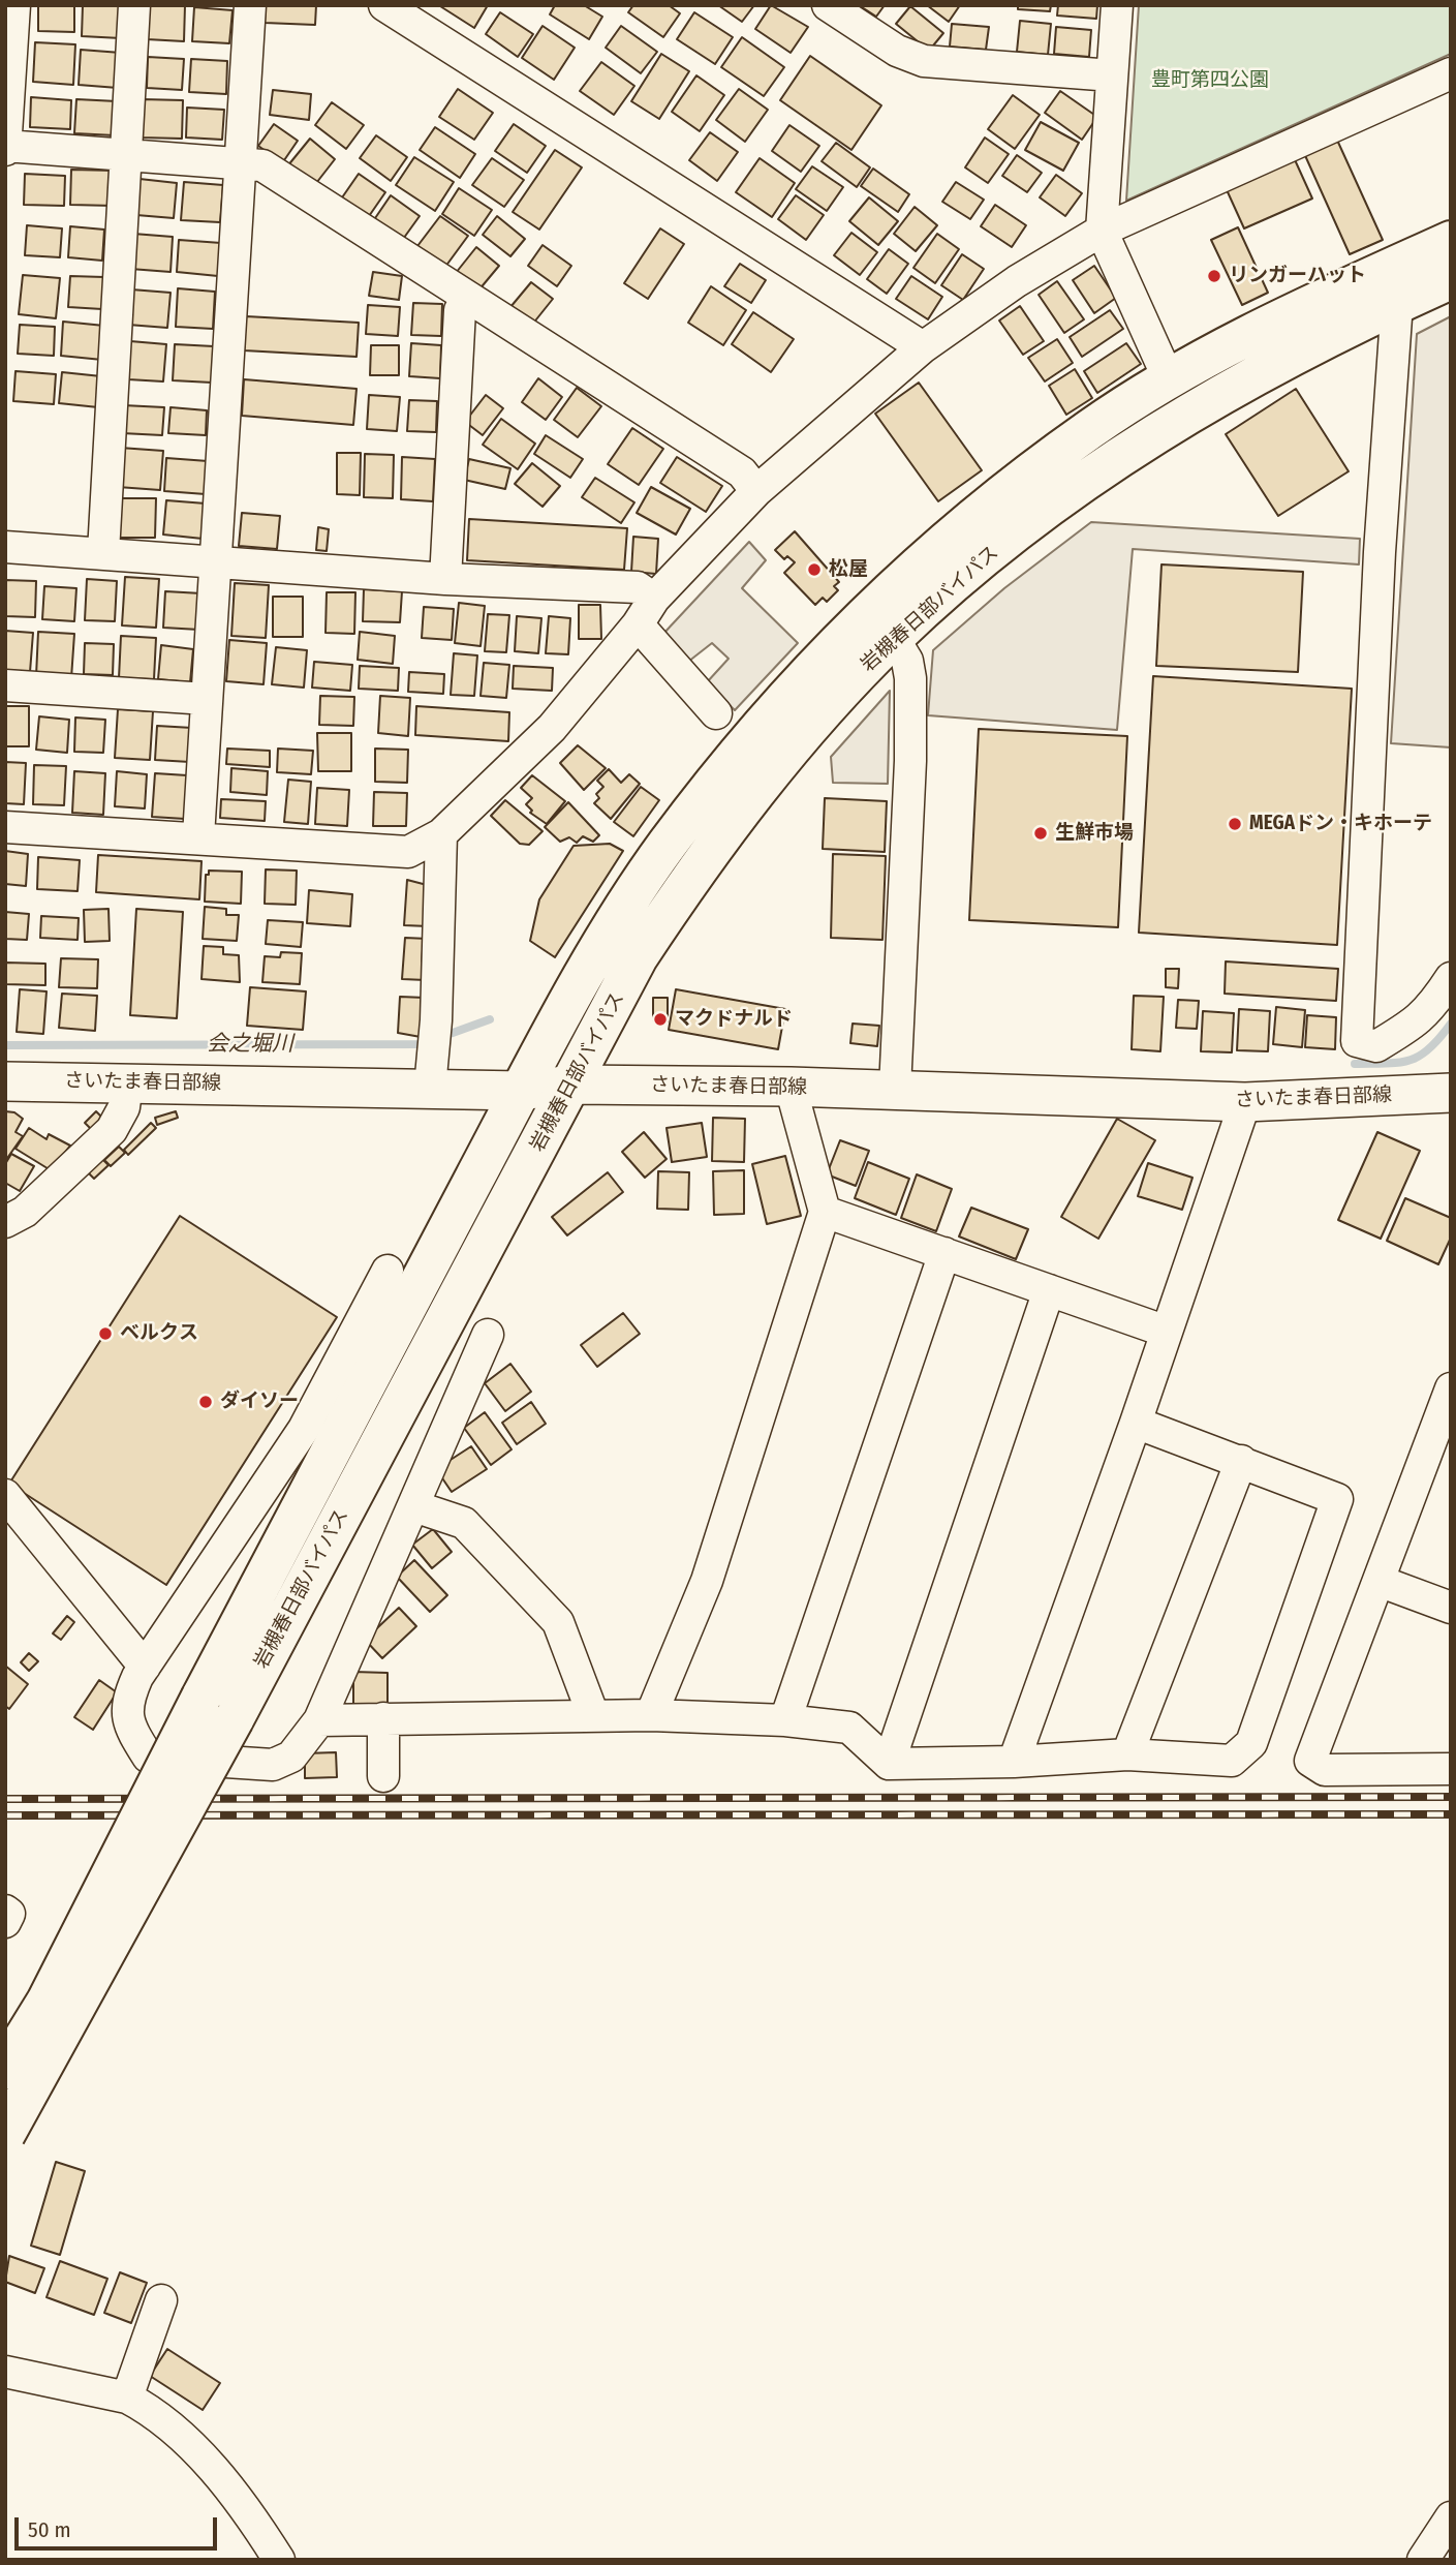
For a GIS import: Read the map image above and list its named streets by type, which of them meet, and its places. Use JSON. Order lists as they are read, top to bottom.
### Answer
{
  "streets": {
    "highway": ["岩槻春日部バイパス"],
    "main road": ["さいたま春日部線"]
  },
  "crossings": [
    ["岩槻春日部バイパス", "さいたま春日部線"]
  ],
  "water": ["会之堀川"],
  "parks": ["豊町第四公園"],
  "places": [
    "リンガーハット",
    "松屋",
    "MEGAドン・キホーテ",
    "生鮮市場",
    "マクドナルド",
    "ベルクス",
    "ダイソー"
  ],
  "scale_bar": "50 m"
}
